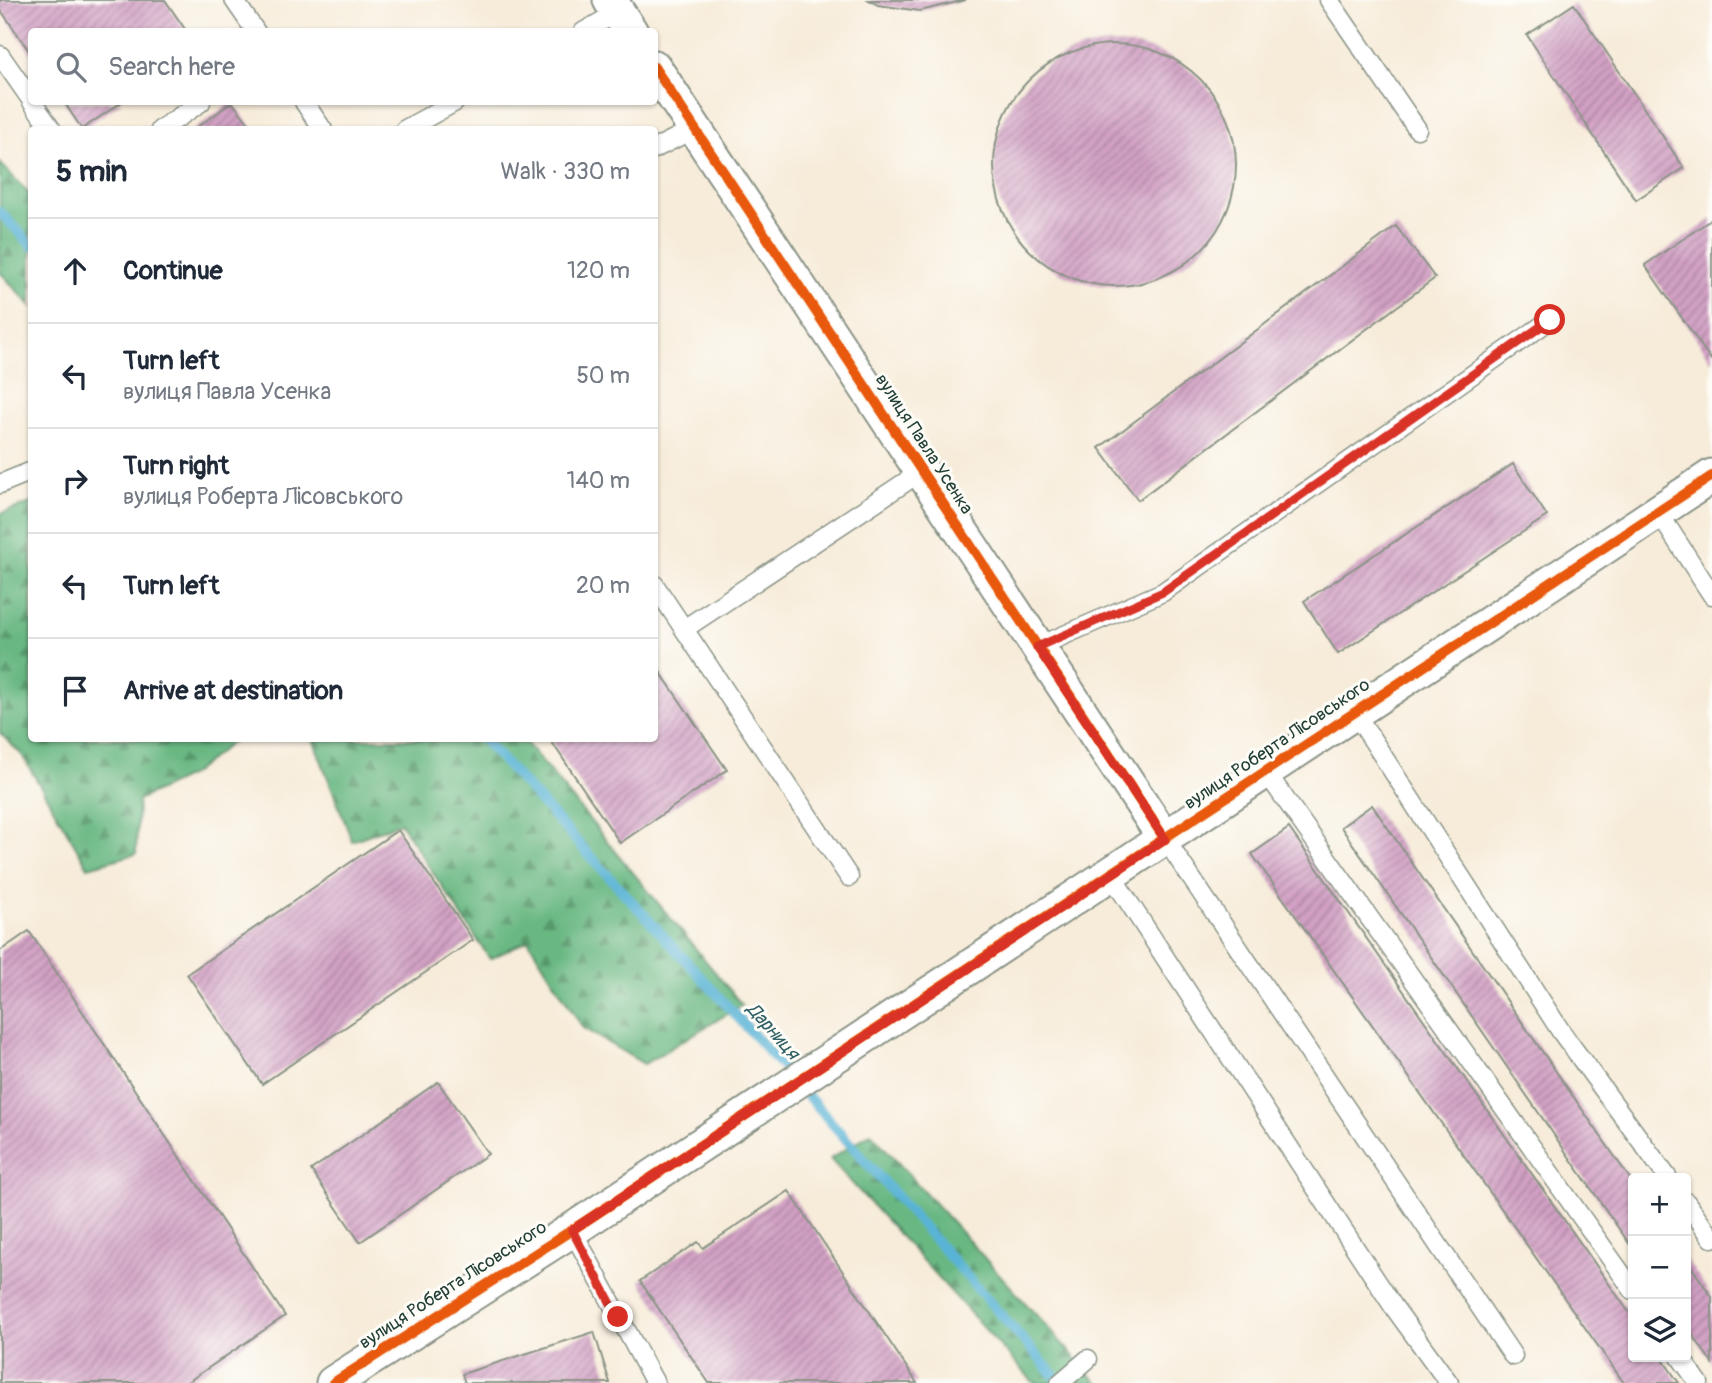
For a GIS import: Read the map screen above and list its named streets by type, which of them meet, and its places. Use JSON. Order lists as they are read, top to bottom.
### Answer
{
  "streets": {
    "street": ["вулиця Павла Усенка", "вулиця Роберта Лісовського"]
  },
  "crossings": [
    ["вулиця Павла Усенка", "вулиця Роберта Лісовського"]
  ],
  "water": ["Дарниця"],
  "page": {
    "search": "Search here",
    "heading": ["5 min", "Walk · 330 m"],
    "list": [
      ["Continue", "120 m"],
      ["Turn left", "вулиця Павла Усенка", "50 m"],
      ["Turn right", "вулиця Роберта Лісовського", "140 m"],
      ["Turn left", "20 m"],
      "Arrive at destination"
    ],
    "map_buttons": ["+", "−"]
  }
}
